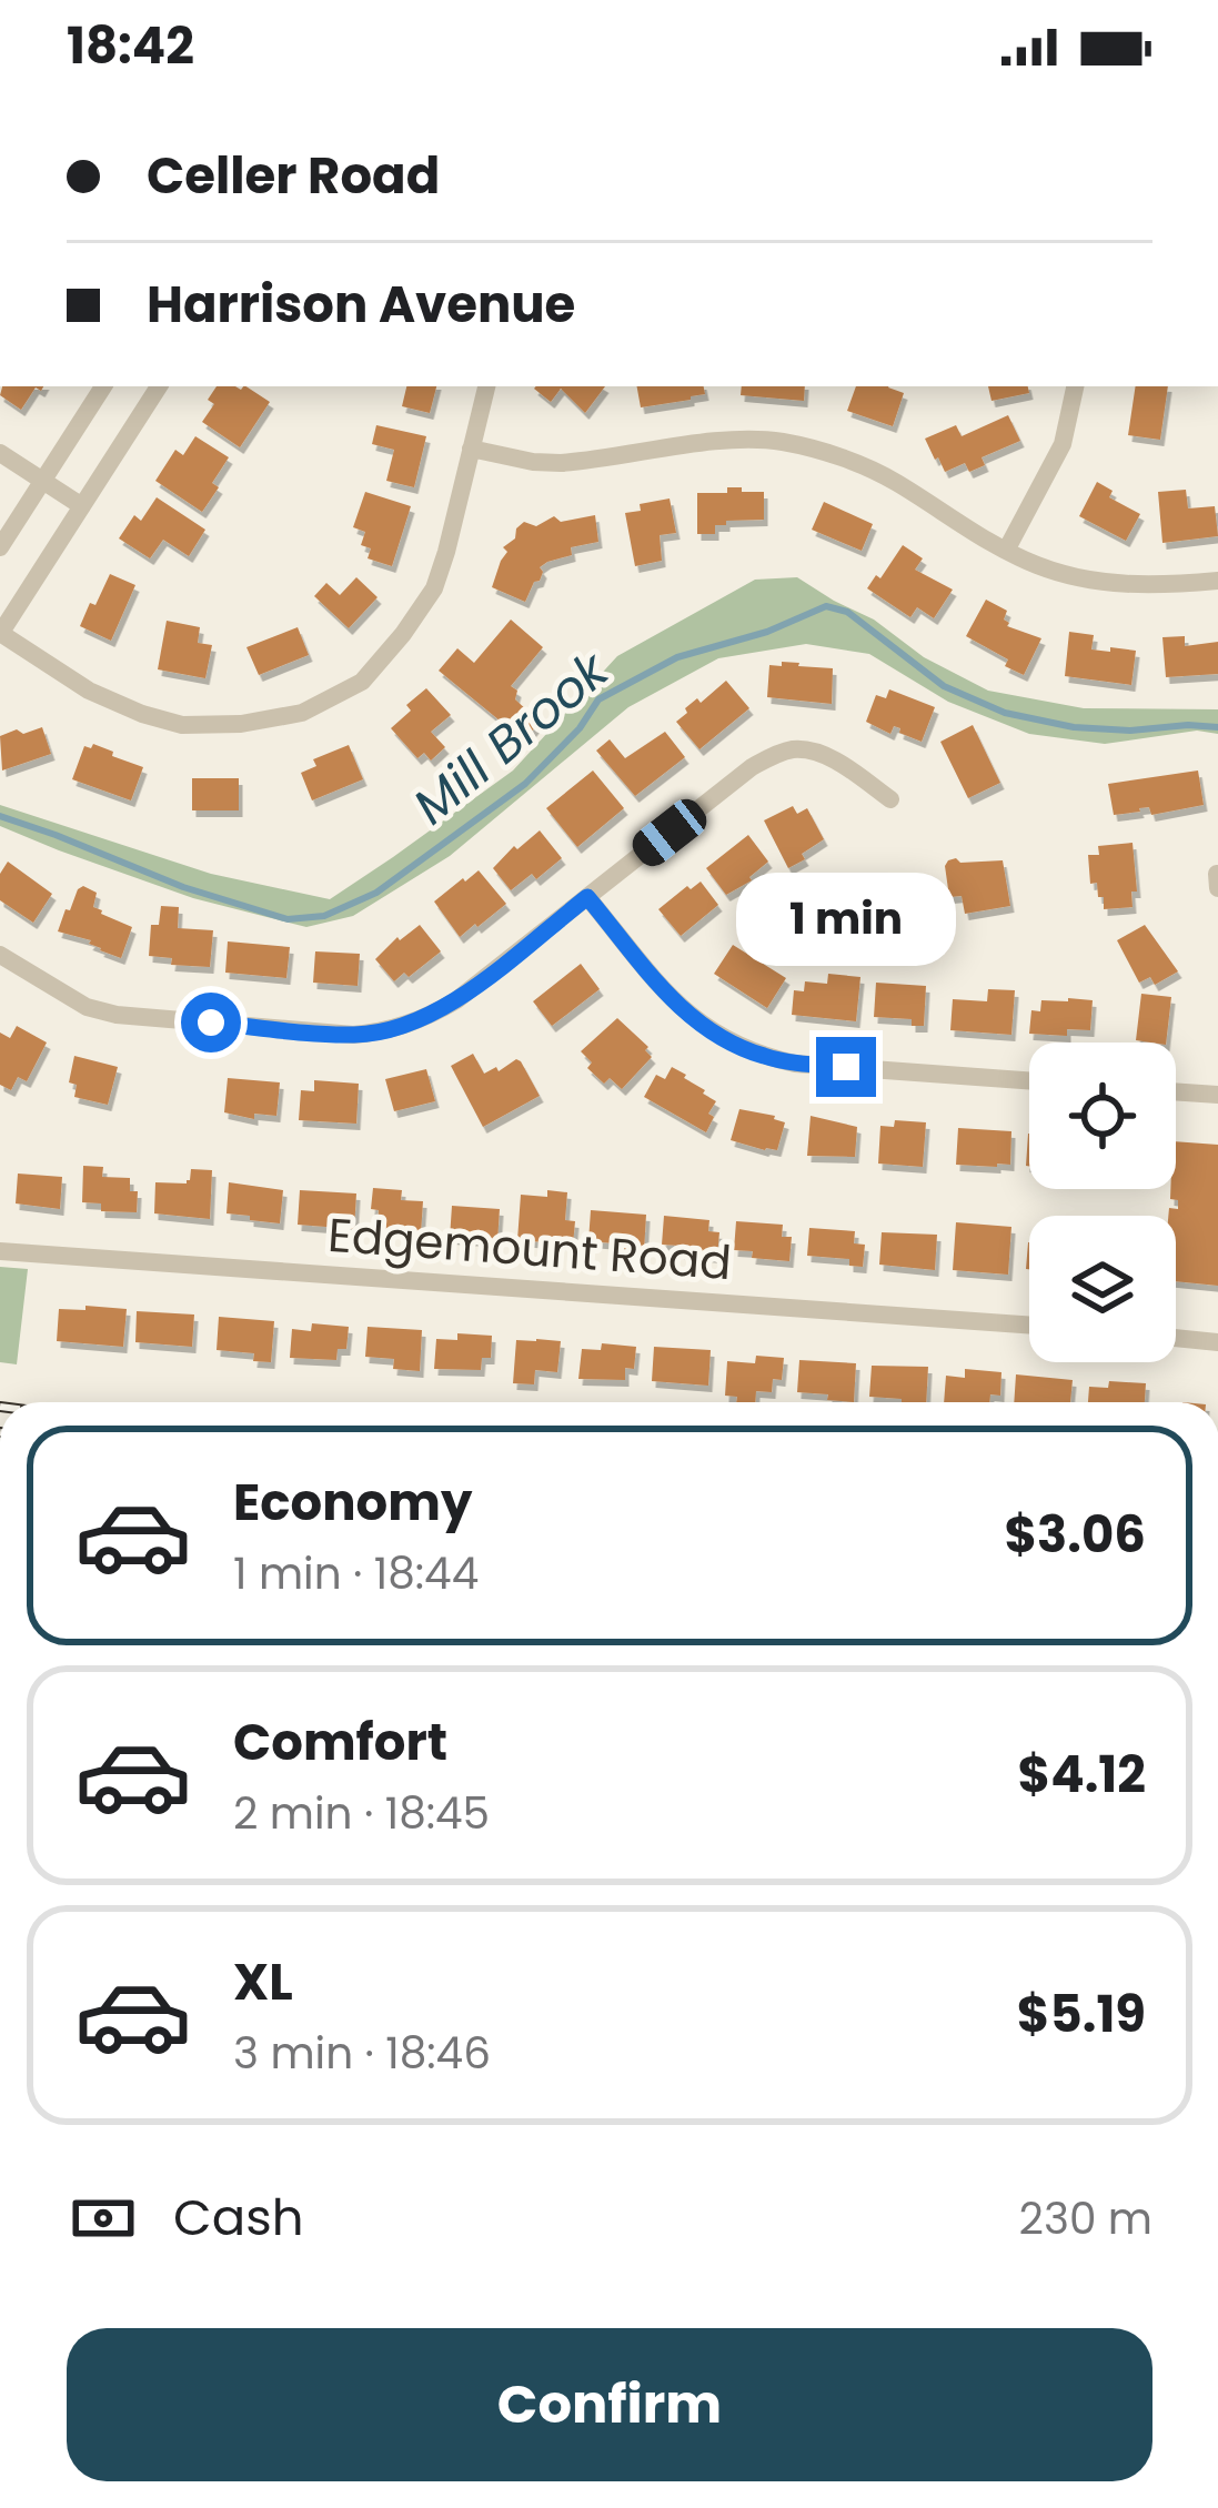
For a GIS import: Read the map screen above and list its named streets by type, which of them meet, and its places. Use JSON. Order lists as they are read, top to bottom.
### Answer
{
  "streets": {
    "street": ["Edgemount Road"]
  },
  "water": ["Mill Brook"],
  "page": {
    "status": "18:42",
    "banner": ["Celler Road", "Harrison Avenue"],
    "bubble": "1 min",
    "list": [
      {
        "name": "Economy",
        "note": "1 min · 18:44",
        "value": "$3.06"
      },
      {
        "name": "Comfort",
        "note": "2 min · 18:45",
        "value": "$4.12"
      },
      {
        "name": "XL",
        "note": "3 min · 18:46",
        "value": "$5.19"
      }
    ],
    "pay": ["Cash", "230 m"],
    "buttons": "Confirm"
  }
}
